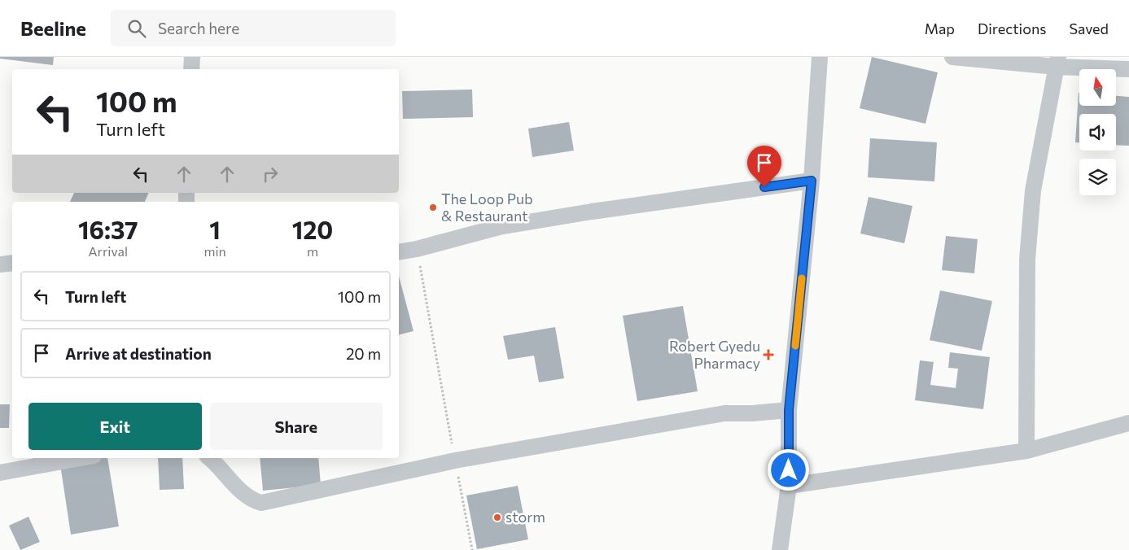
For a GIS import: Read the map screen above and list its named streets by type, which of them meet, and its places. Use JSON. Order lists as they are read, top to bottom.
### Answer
{
  "places": {
    "other": ["The Loop Pub & Restaurant", "storm"],
    "health": ["Robert Gyedu Pharmacy"]
  },
  "north": "top",
  "page": {
    "header": "Beeline",
    "search": "Search here",
    "nav": ["Map", "Directions", "Saved"],
    "turn": ["100 m", "Turn left"],
    "eta": [
      "16:37",
      "Arrival",
      "1",
      "min",
      "120",
      "m"
    ],
    "list": [
      {
        "name": "Turn left",
        "value": "100 m"
      },
      {
        "name": "Arrive at destination",
        "value": "20 m"
      }
    ],
    "buttons": ["Exit", "Share"]
  }
}
